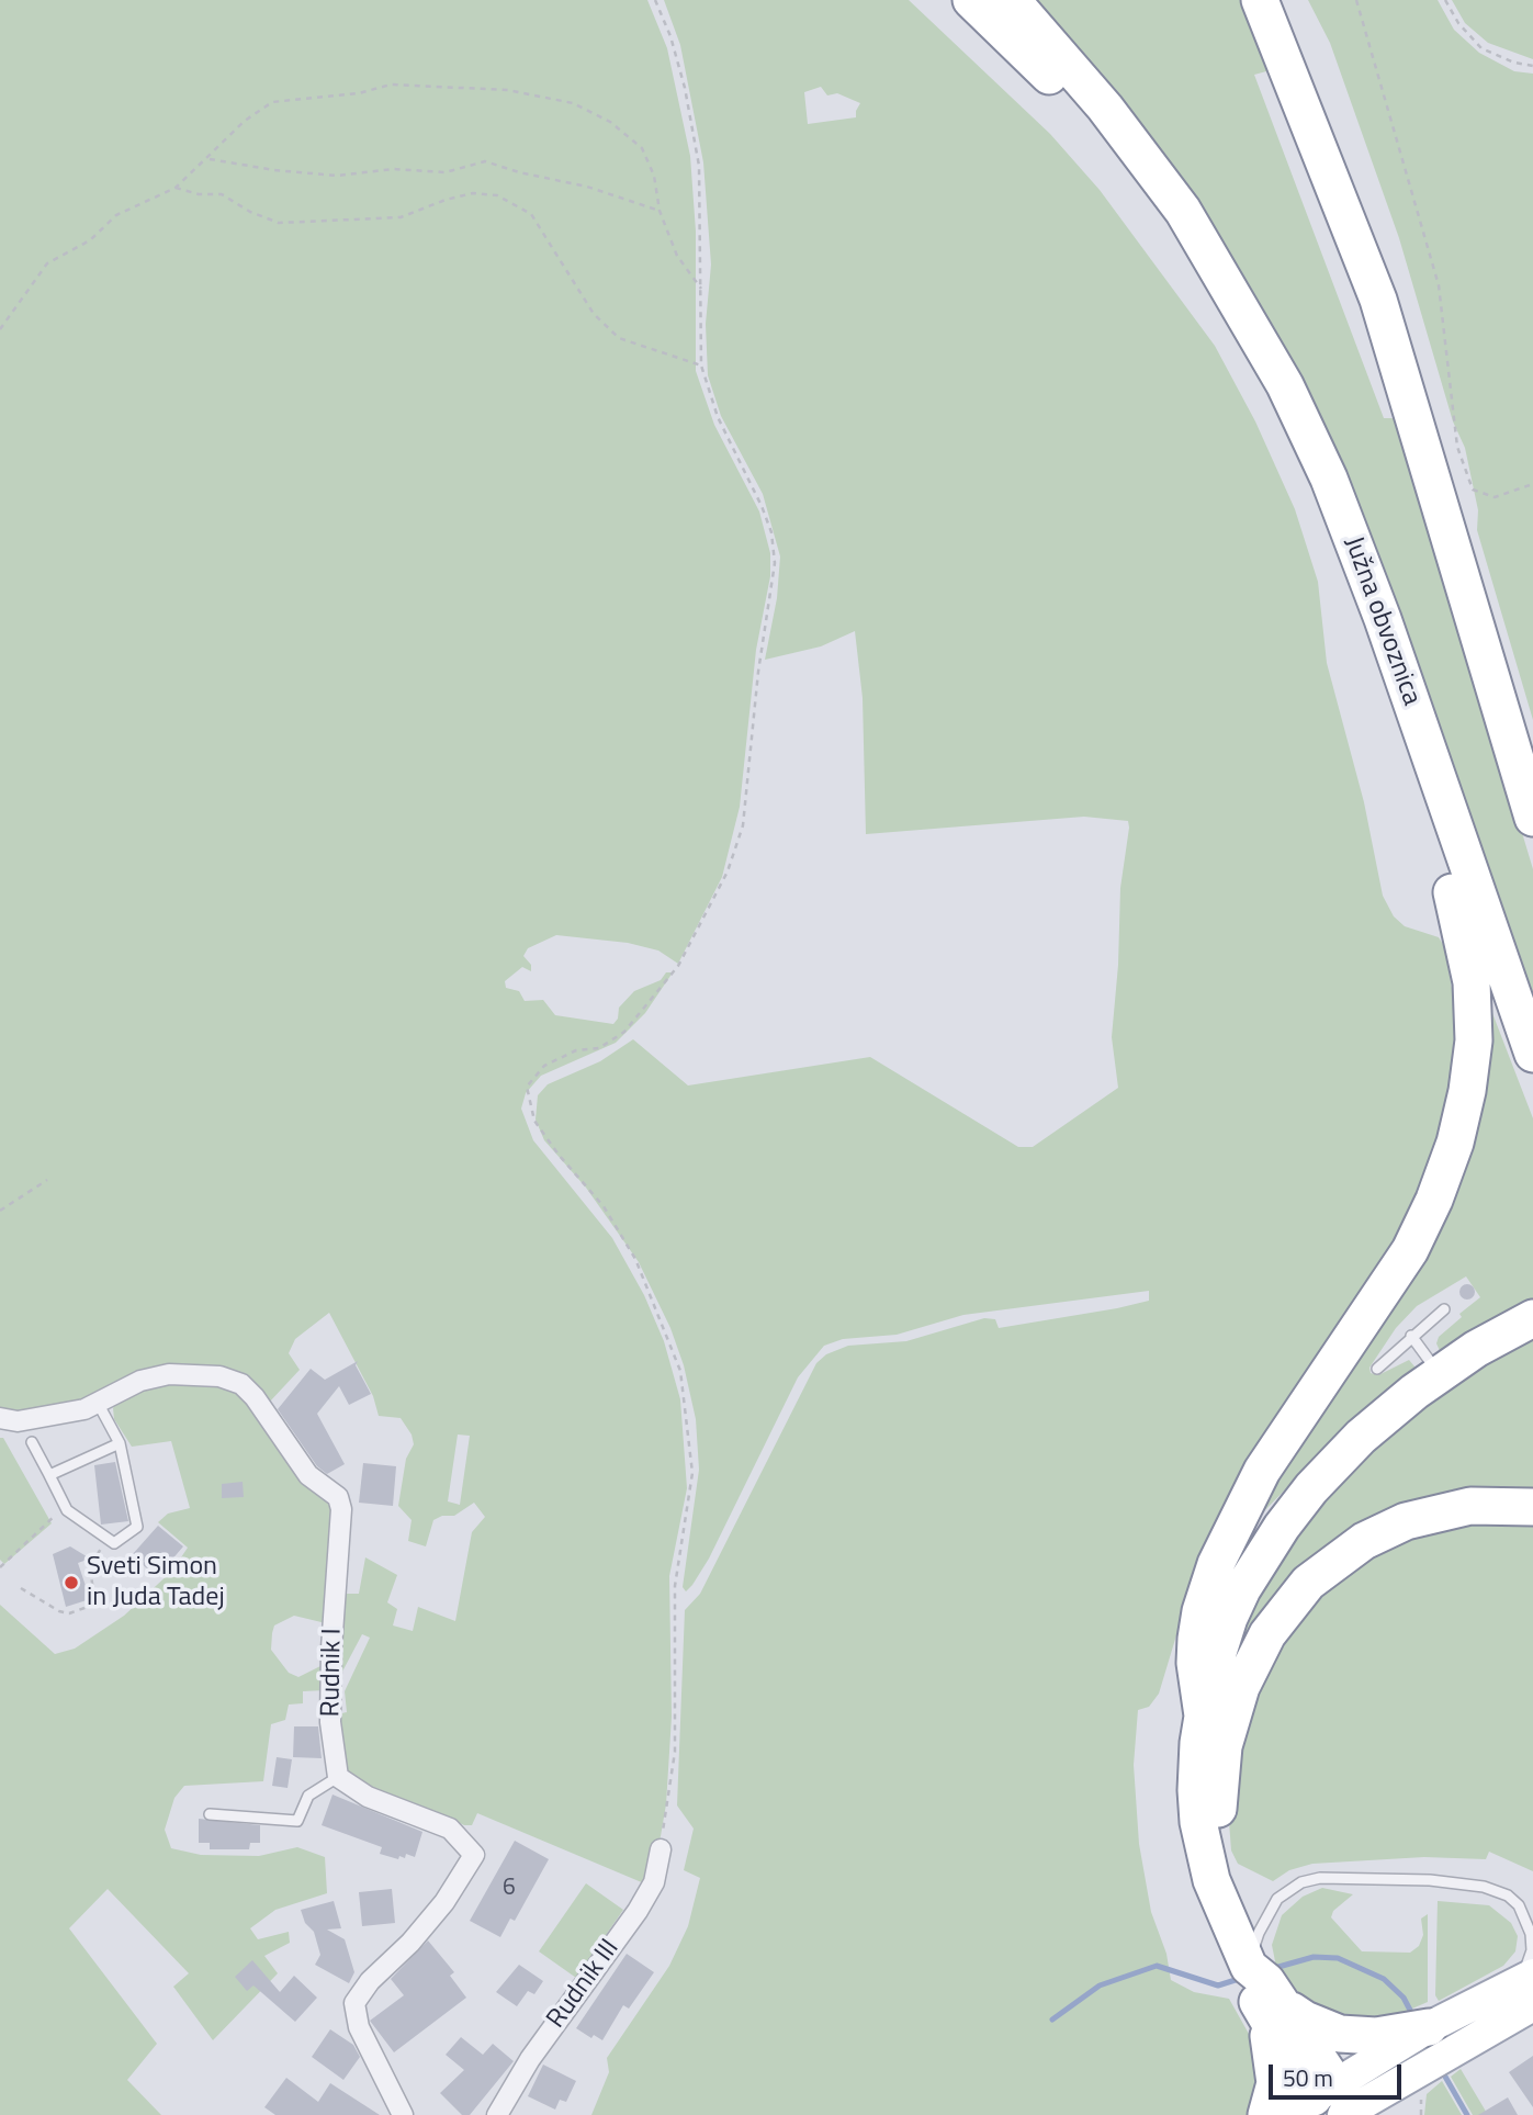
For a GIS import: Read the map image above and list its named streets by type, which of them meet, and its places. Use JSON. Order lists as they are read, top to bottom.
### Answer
{
  "streets": {
    "highway": ["Južna obvoznica"],
    "street": ["Rudnik I", "Rudnik III"]
  },
  "places": ["Sveti Simon in Juda Tadej"],
  "house_numbers": ["6"],
  "scale_bar": "50 m"
}
